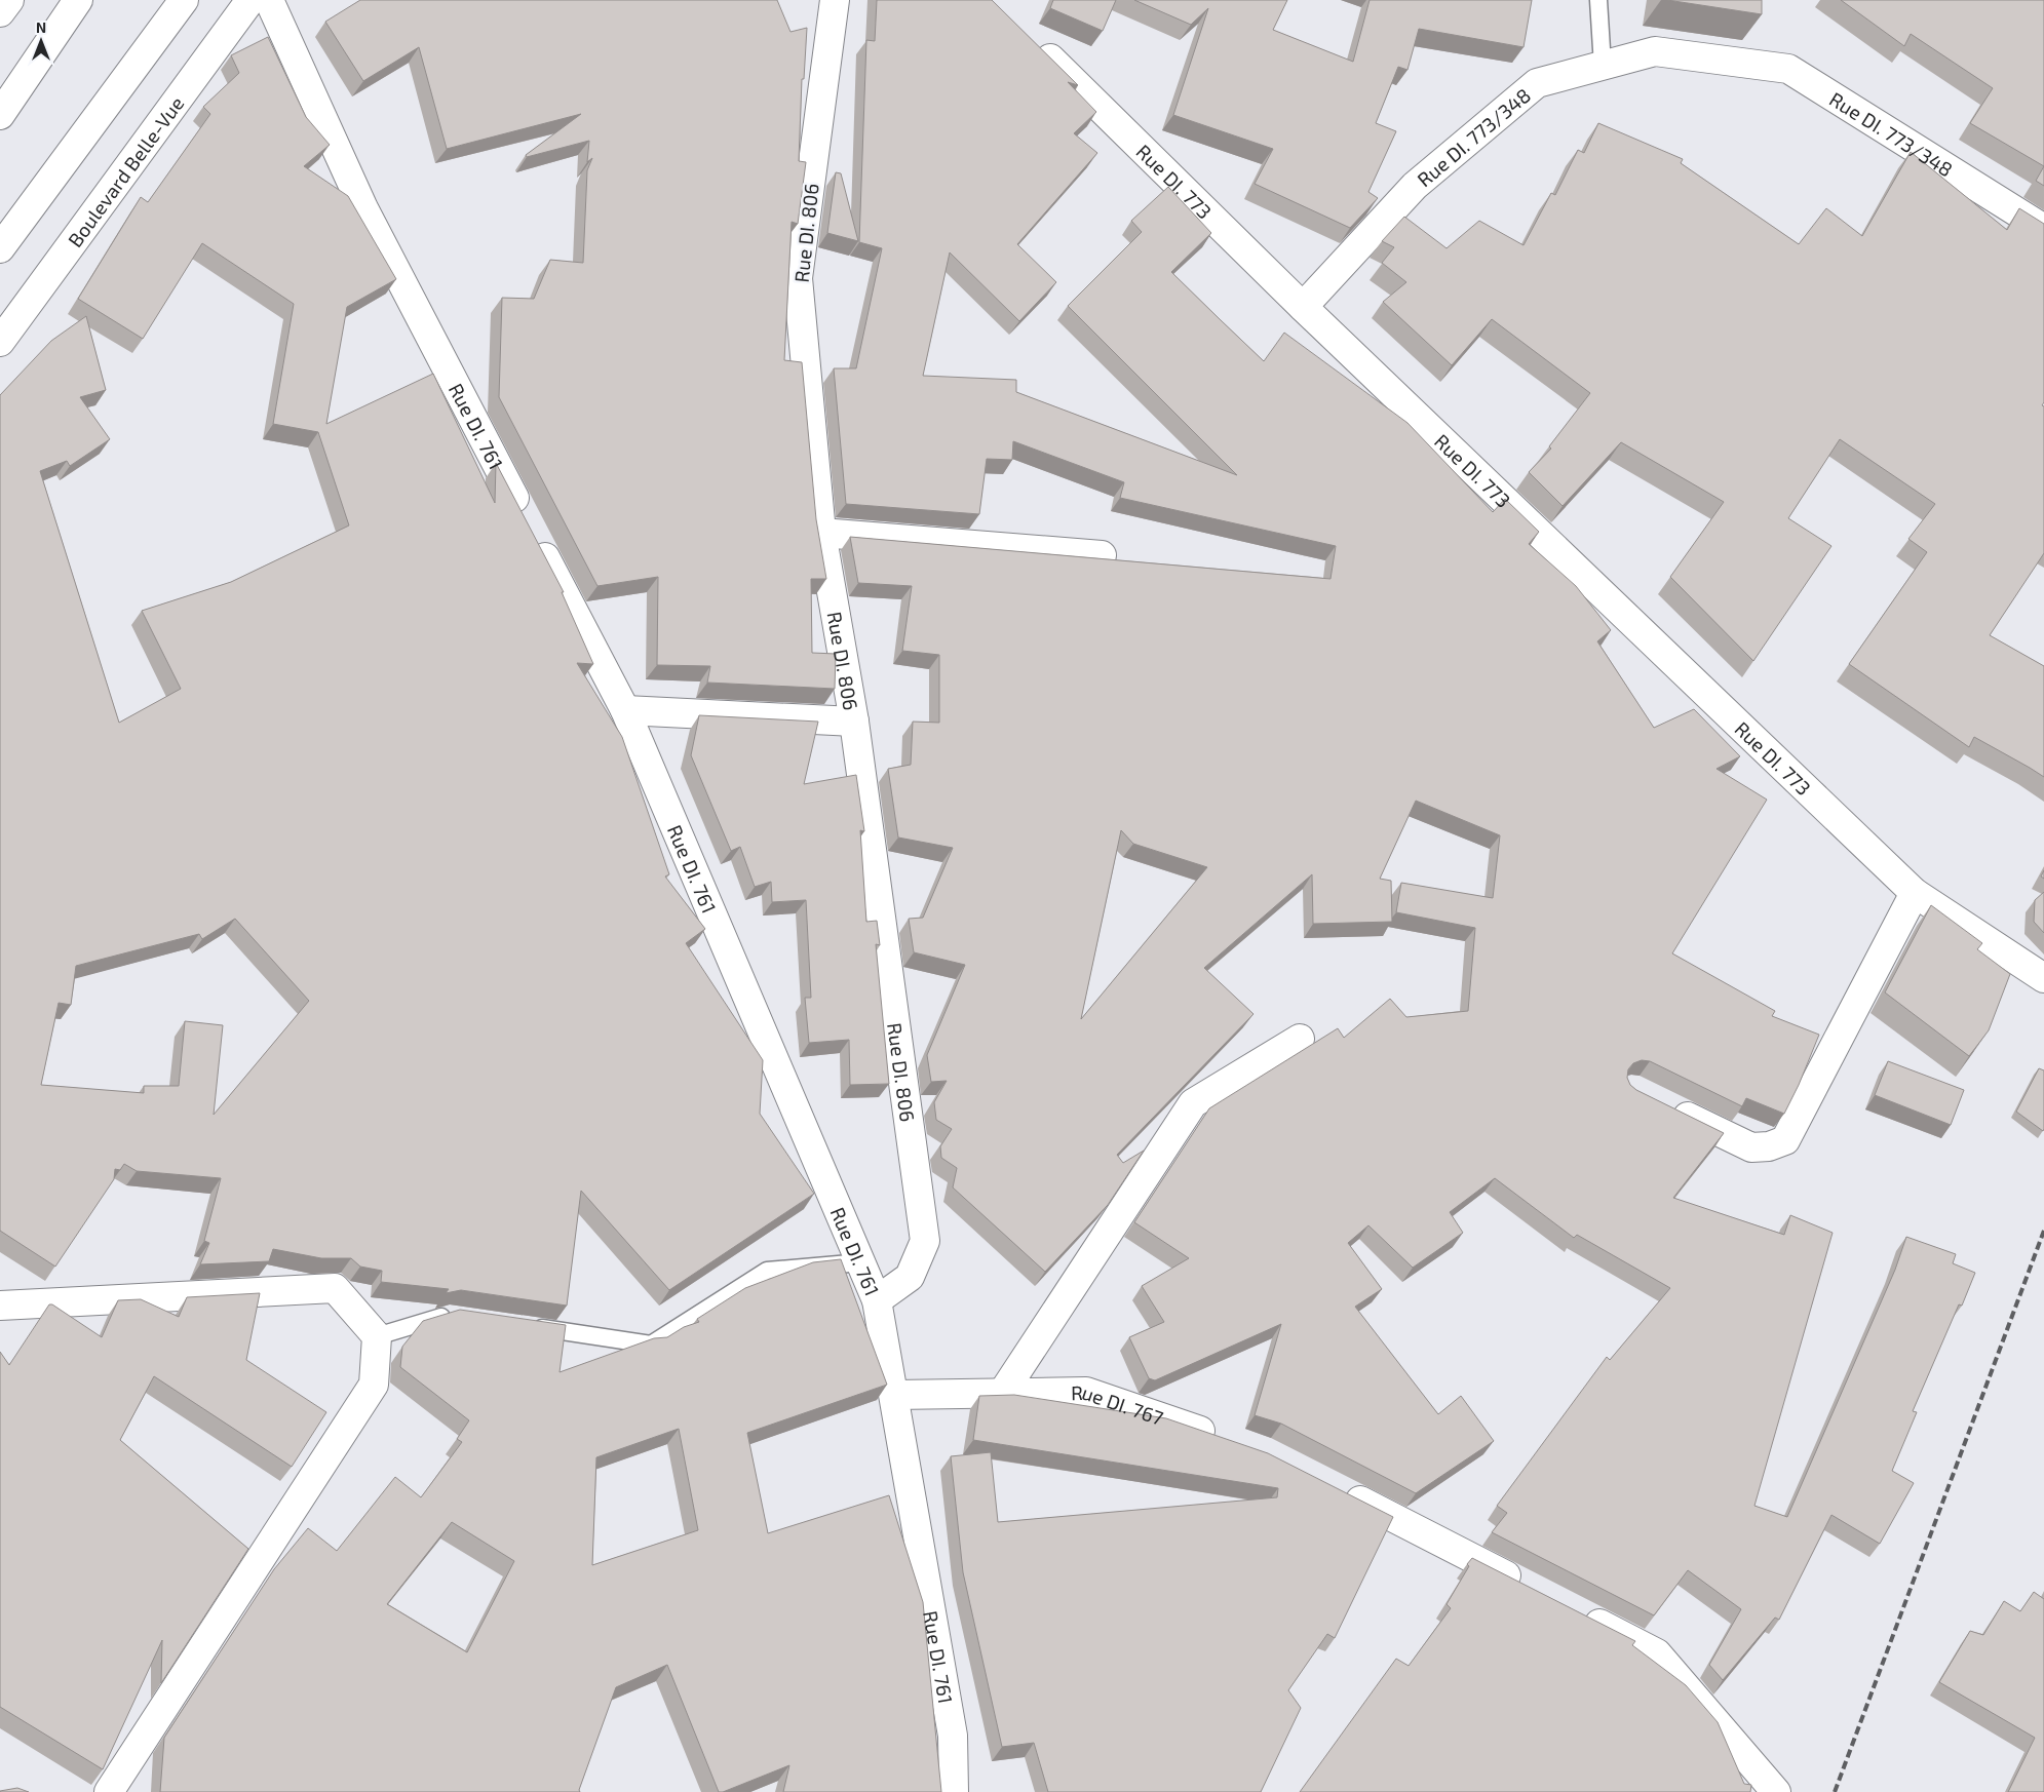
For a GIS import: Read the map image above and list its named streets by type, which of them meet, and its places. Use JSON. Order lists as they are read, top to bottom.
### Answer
{
  "streets": {
    "street": [
      "Rue DI. 773/348",
      "Boulevard Belle-Vue",
      "Rue DI. 773",
      "Rue DI. 806",
      "Rue DI. 761",
      "Rue DI. 767"
    ]
  },
  "crossings": [
    ["Rue DI. 773/348", "Rue DI. 773"],
    ["Boulevard Belle-Vue", "Rue DI. 761"],
    ["Rue DI. 806", "Rue DI. 761"],
    ["Rue DI. 761", "Rue DI. 767"]
  ],
  "north": "top"
}
